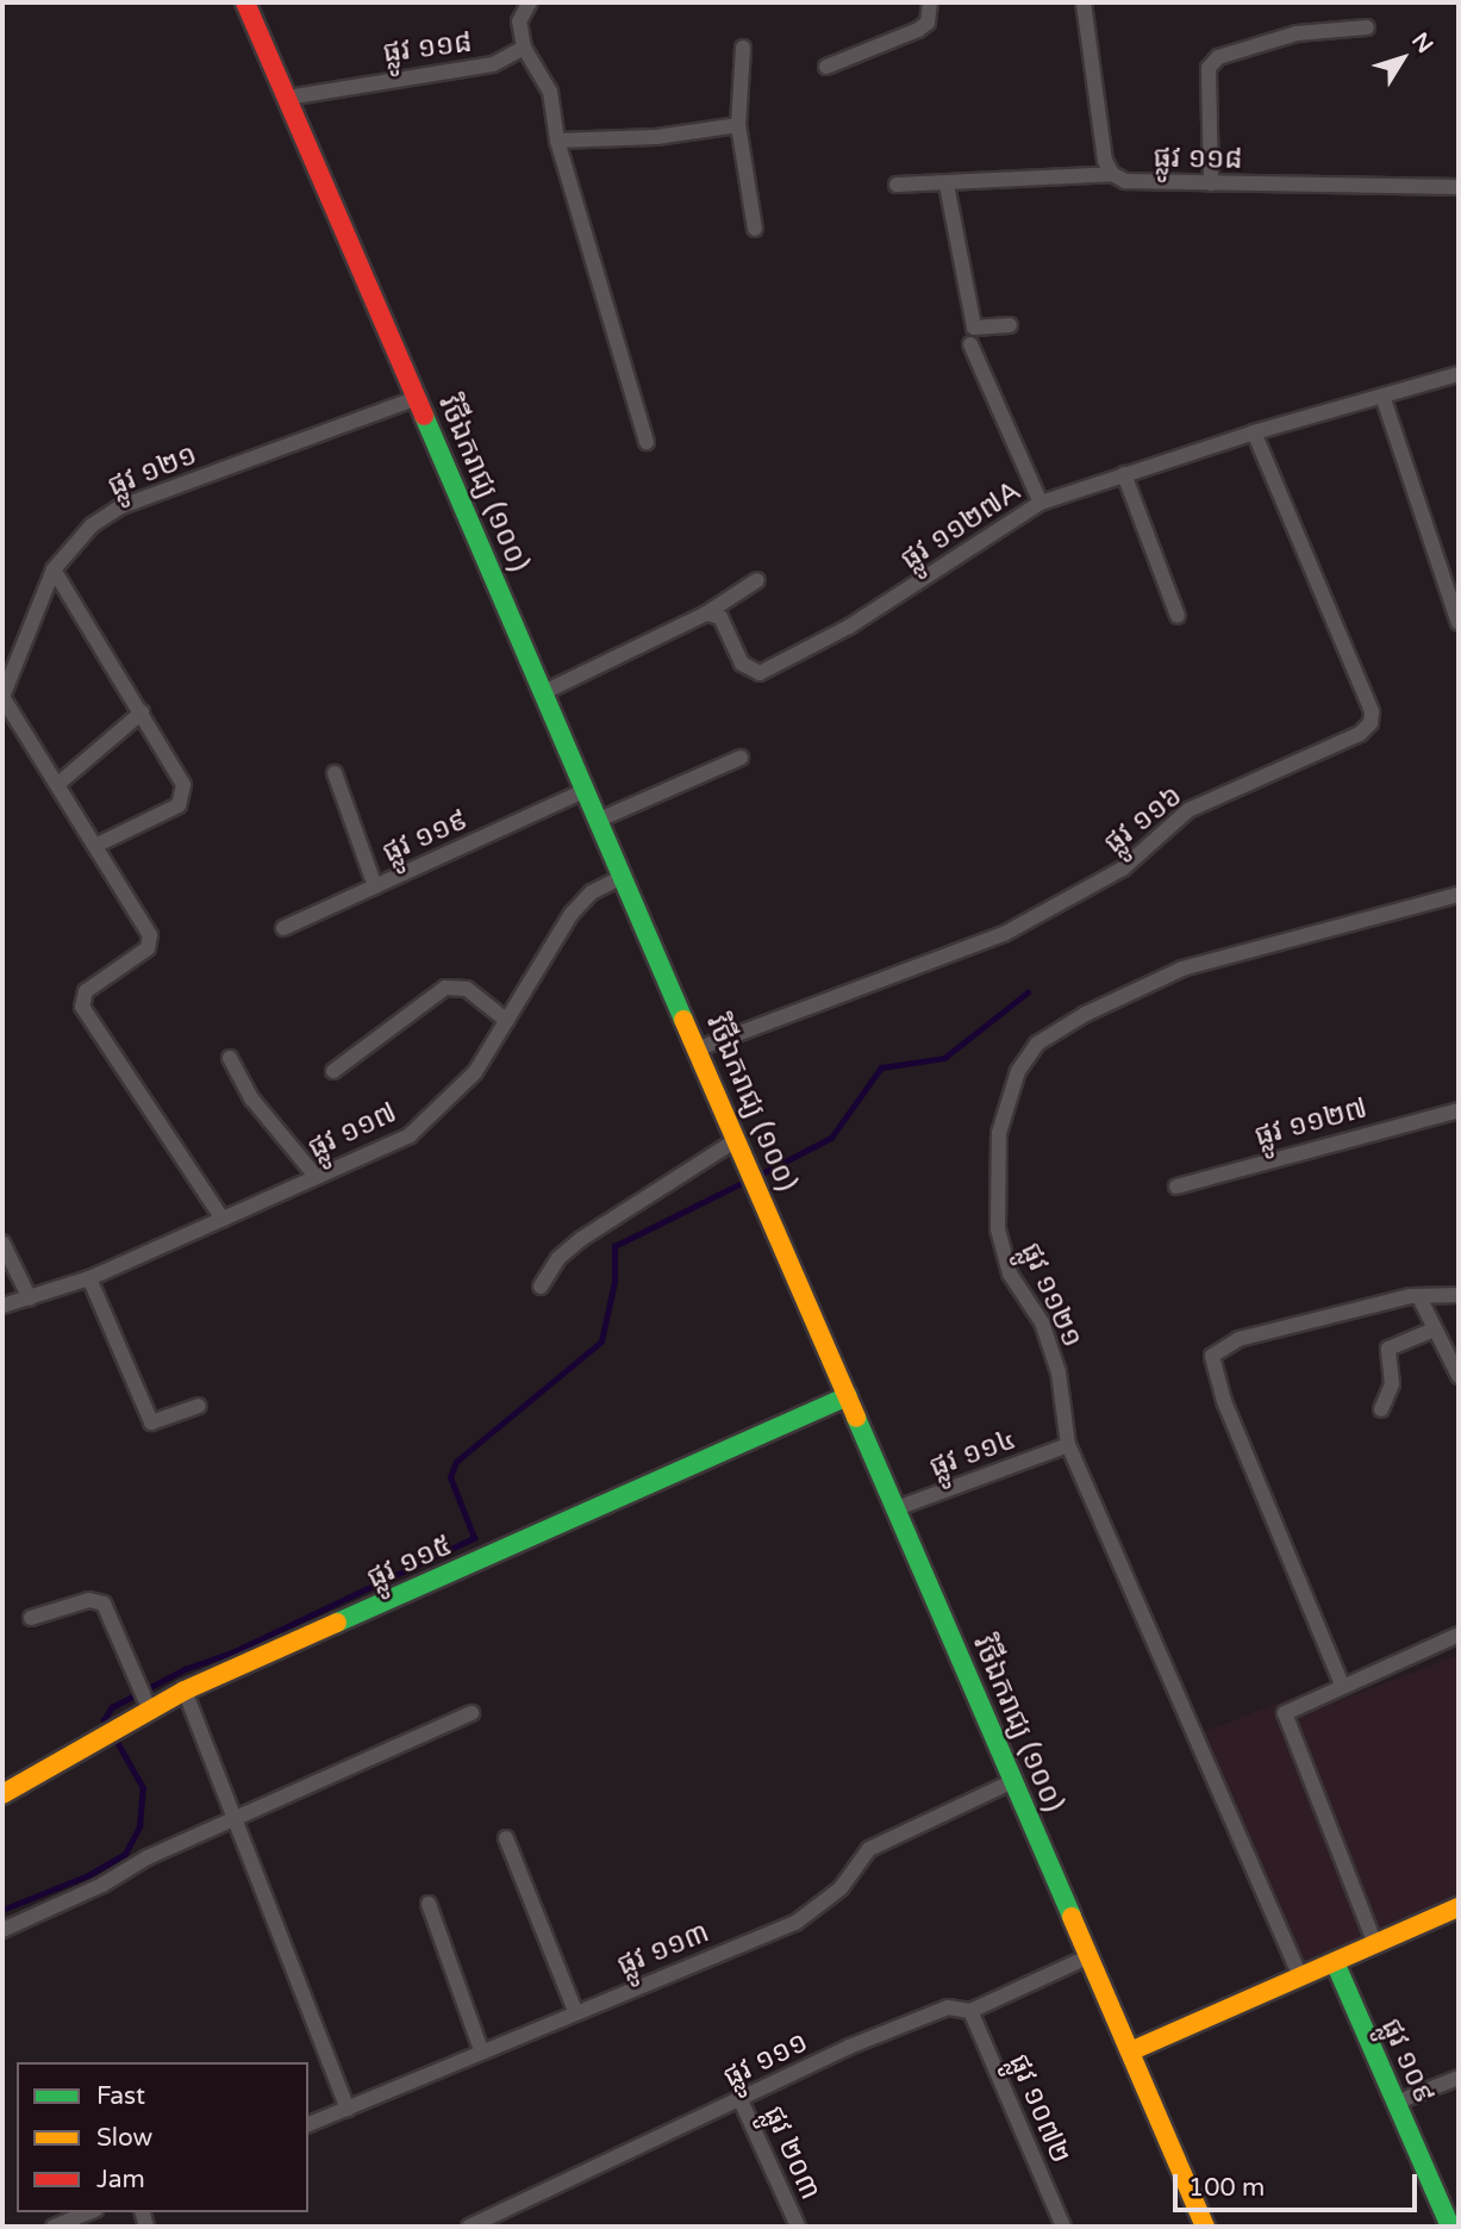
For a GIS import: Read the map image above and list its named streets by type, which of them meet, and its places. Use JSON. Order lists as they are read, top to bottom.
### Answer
{
  "streets": {
    "main road": ["វិថីឯករាជ្យ (១០០)", "ផ្លូវ ១១៥", "ផ្លូវ ១០៩"],
    "street": [
      "ផ្លូវ ១១៨",
      "ផ្លូវ ១២១",
      "ផ្លូវ ១១២៧A",
      "ផ្លូវ ១១៦",
      "ផ្លូវ ១១៩",
      "ផ្លូវ ១១២៧",
      "ផ្លូវ ១១៧",
      "ផ្លូវ ១១២១",
      "ផ្លូវ ១១៤",
      "ផ្លូវ ១១៣",
      "ផ្លូវ ១១១",
      "ផ្លូវ ១០៧២",
      "ផ្លូវ ២០៣"
    ]
  },
  "crossings": [
    ["ផ្លូវ ១១៨", "វិថីឯករាជ្យ (១០០)"],
    ["ផ្លូវ ១២១", "វិថីឯករាជ្យ (១០០)"],
    ["វិថីឯករាជ្យ (១០០)", "ផ្លូវ ១១៦"],
    ["វិថីឯករាជ្យ (១០០)", "ផ្លូវ ១១៩"],
    ["វិថីឯករាជ្យ (១០០)", "ផ្លូវ ១១៧"],
    ["វិថីឯករាជ្យ (១០០)", "ផ្លូវ ១១៤"],
    ["វិថីឯករាជ្យ (១០០)", "ផ្លូវ ១១៥"],
    ["វិថីឯករាជ្យ (១០០)", "ផ្លូវ ១១៣"],
    ["វិថីឯករាជ្យ (១០០)", "ផ្លូវ ១១១"],
    ["ផ្លូវ ១១២៧A", "ផ្លូវ ១១៦"],
    ["ផ្លូវ ១១២១", "ផ្លូវ ១១៤"],
    ["ផ្លូវ ១១១", "ផ្លូវ ១០៧២"],
    ["ផ្លូវ ១១១", "ផ្លូវ ២០៣"]
  ],
  "legend": ["Fast", "Slow", "Jam"],
  "scale_bar": "100 m",
  "north": "top right"
}
